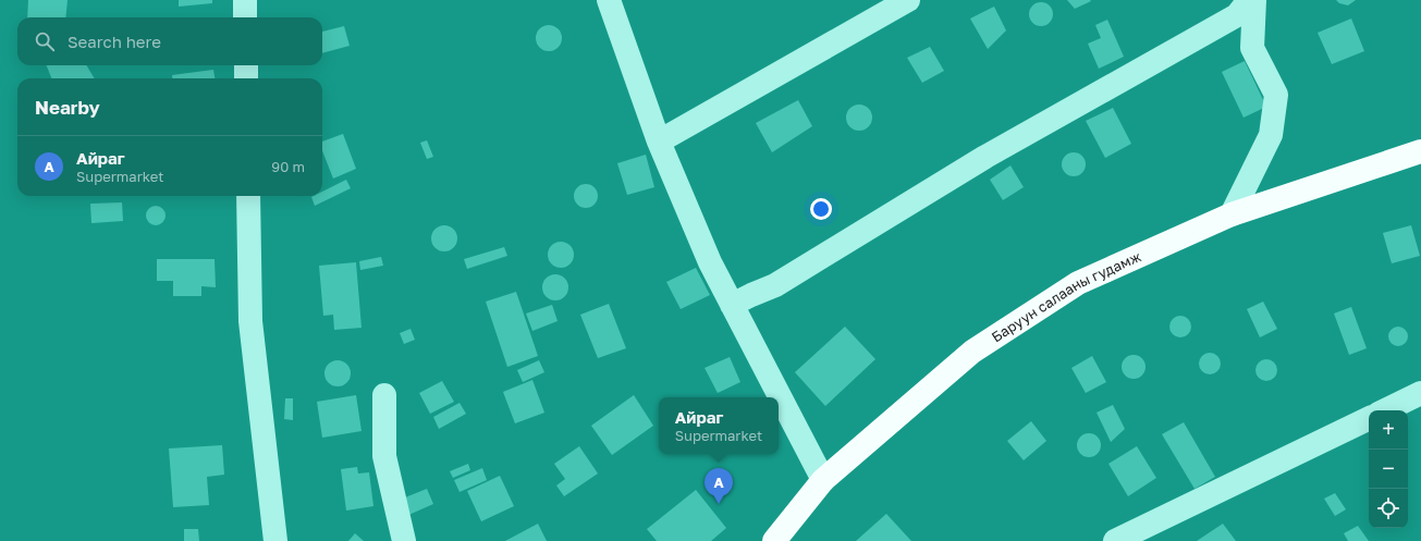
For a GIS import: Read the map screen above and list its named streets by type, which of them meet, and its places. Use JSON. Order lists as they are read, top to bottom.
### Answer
{
  "streets": {
    "main road": ["Баруун салааны гудамж"]
  },
  "page": {
    "search": "Search here",
    "heading": "Nearby",
    "list": [
      {
        "mark": "A",
        "name": "Айраг",
        "note": "Supermarket",
        "value": "90 m"
      }
    ],
    "popup": ["Айраг", "Supermarket"],
    "map_buttons": ["+", "−"],
    "pins": "A"
  }
}
